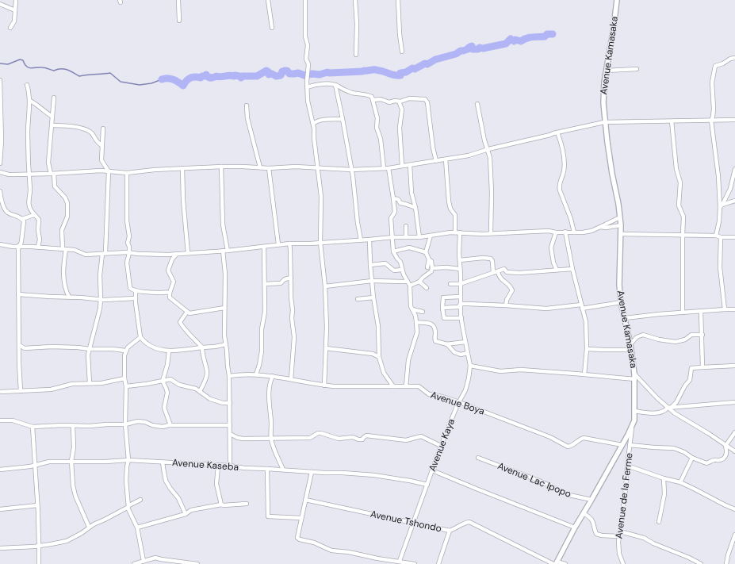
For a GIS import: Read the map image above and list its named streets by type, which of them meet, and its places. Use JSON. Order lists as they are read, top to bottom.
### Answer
{
  "streets": {
    "street": [
      "Avenue Kamasaka",
      "Avenue Boya",
      "Avenue Kaya",
      "Avenue Kaseba",
      "Avenue Lac Ipopo",
      "Avenue de la Ferme",
      "Avenue Tshondo"
    ]
  },
  "crossings": [
    ["Avenue Kamasaka", "Avenue Boya"],
    ["Avenue Kamasaka", "Avenue Lac Ipopo"],
    ["Avenue Kamasaka", "Avenue de la Ferme"],
    ["Avenue Kamasaka", "Avenue Tshondo"],
    ["Avenue Boya", "Avenue Kaya"],
    ["Avenue Kaya", "Avenue Kaseba"],
    ["Avenue Kaya", "Avenue Tshondo"]
  ]
}
